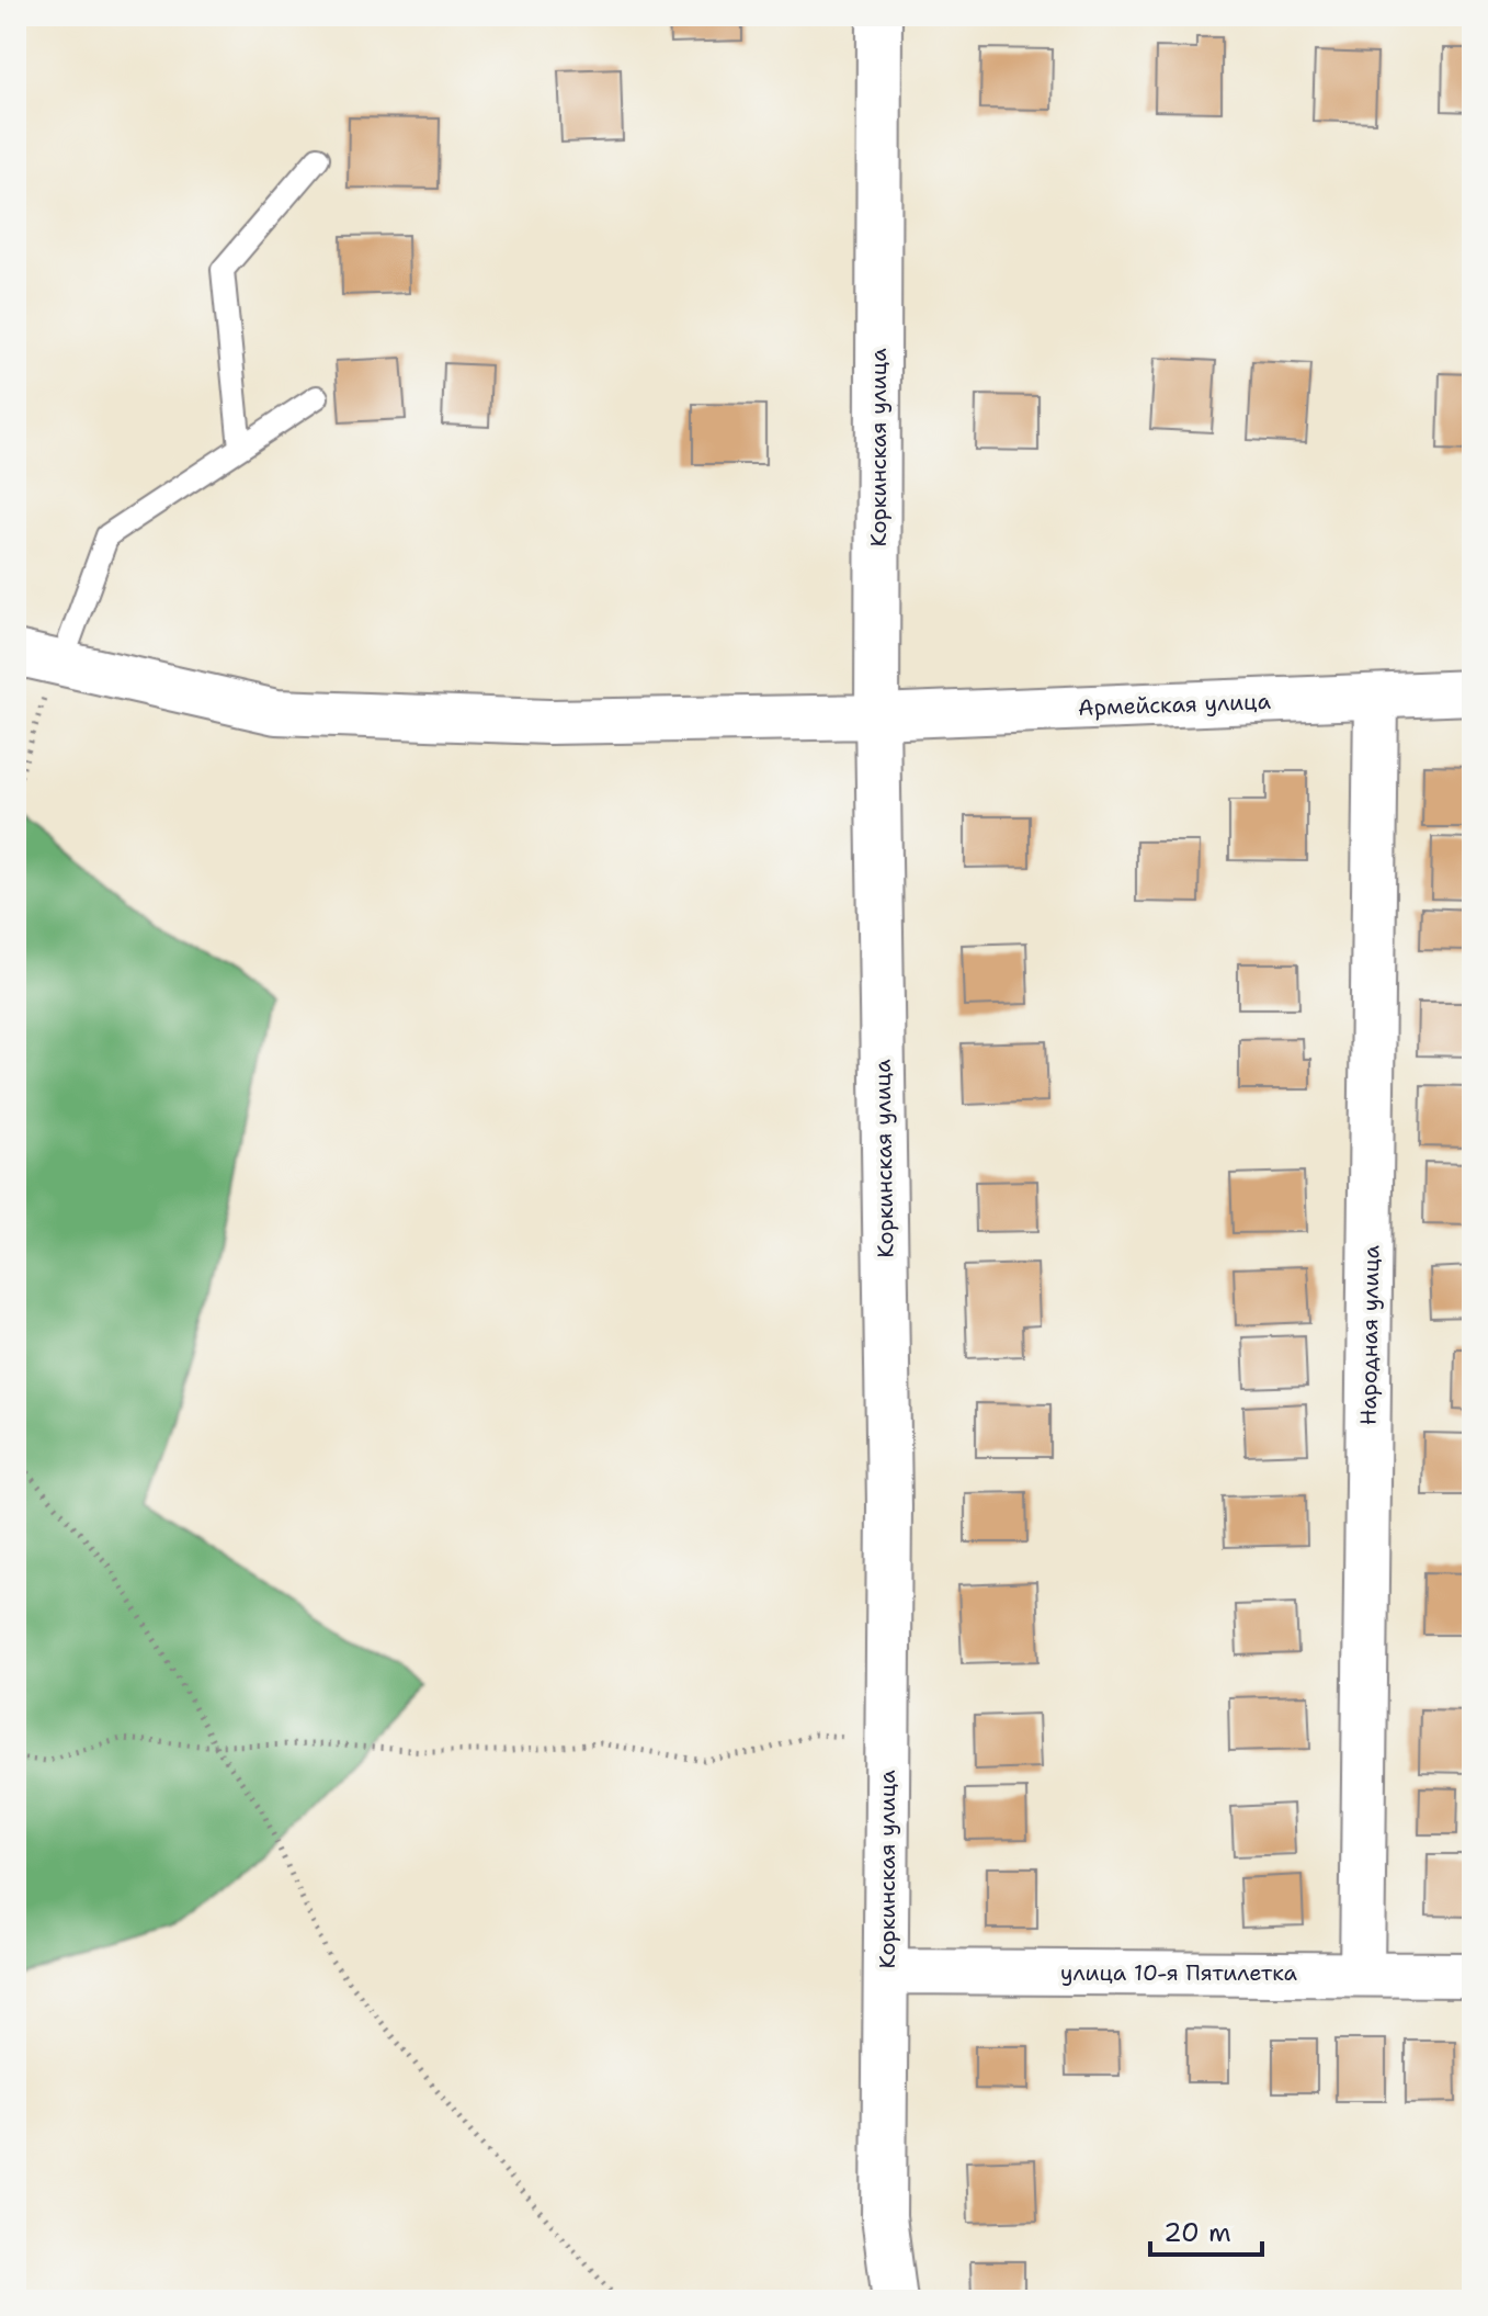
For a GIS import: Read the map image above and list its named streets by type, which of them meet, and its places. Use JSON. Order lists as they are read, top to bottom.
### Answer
{
  "streets": {
    "street": [
      "Коркинская улица",
      "Армейская улица",
      "Народная улица",
      "улица 10-я Пятилетка"
    ]
  },
  "crossings": [
    ["Коркинская улица", "Армейская улица"],
    ["Коркинская улица", "улица 10-я Пятилетка"],
    ["Армейская улица", "Народная улица"],
    ["Народная улица", "улица 10-я Пятилетка"]
  ],
  "scale_bar": "20 m"
}
